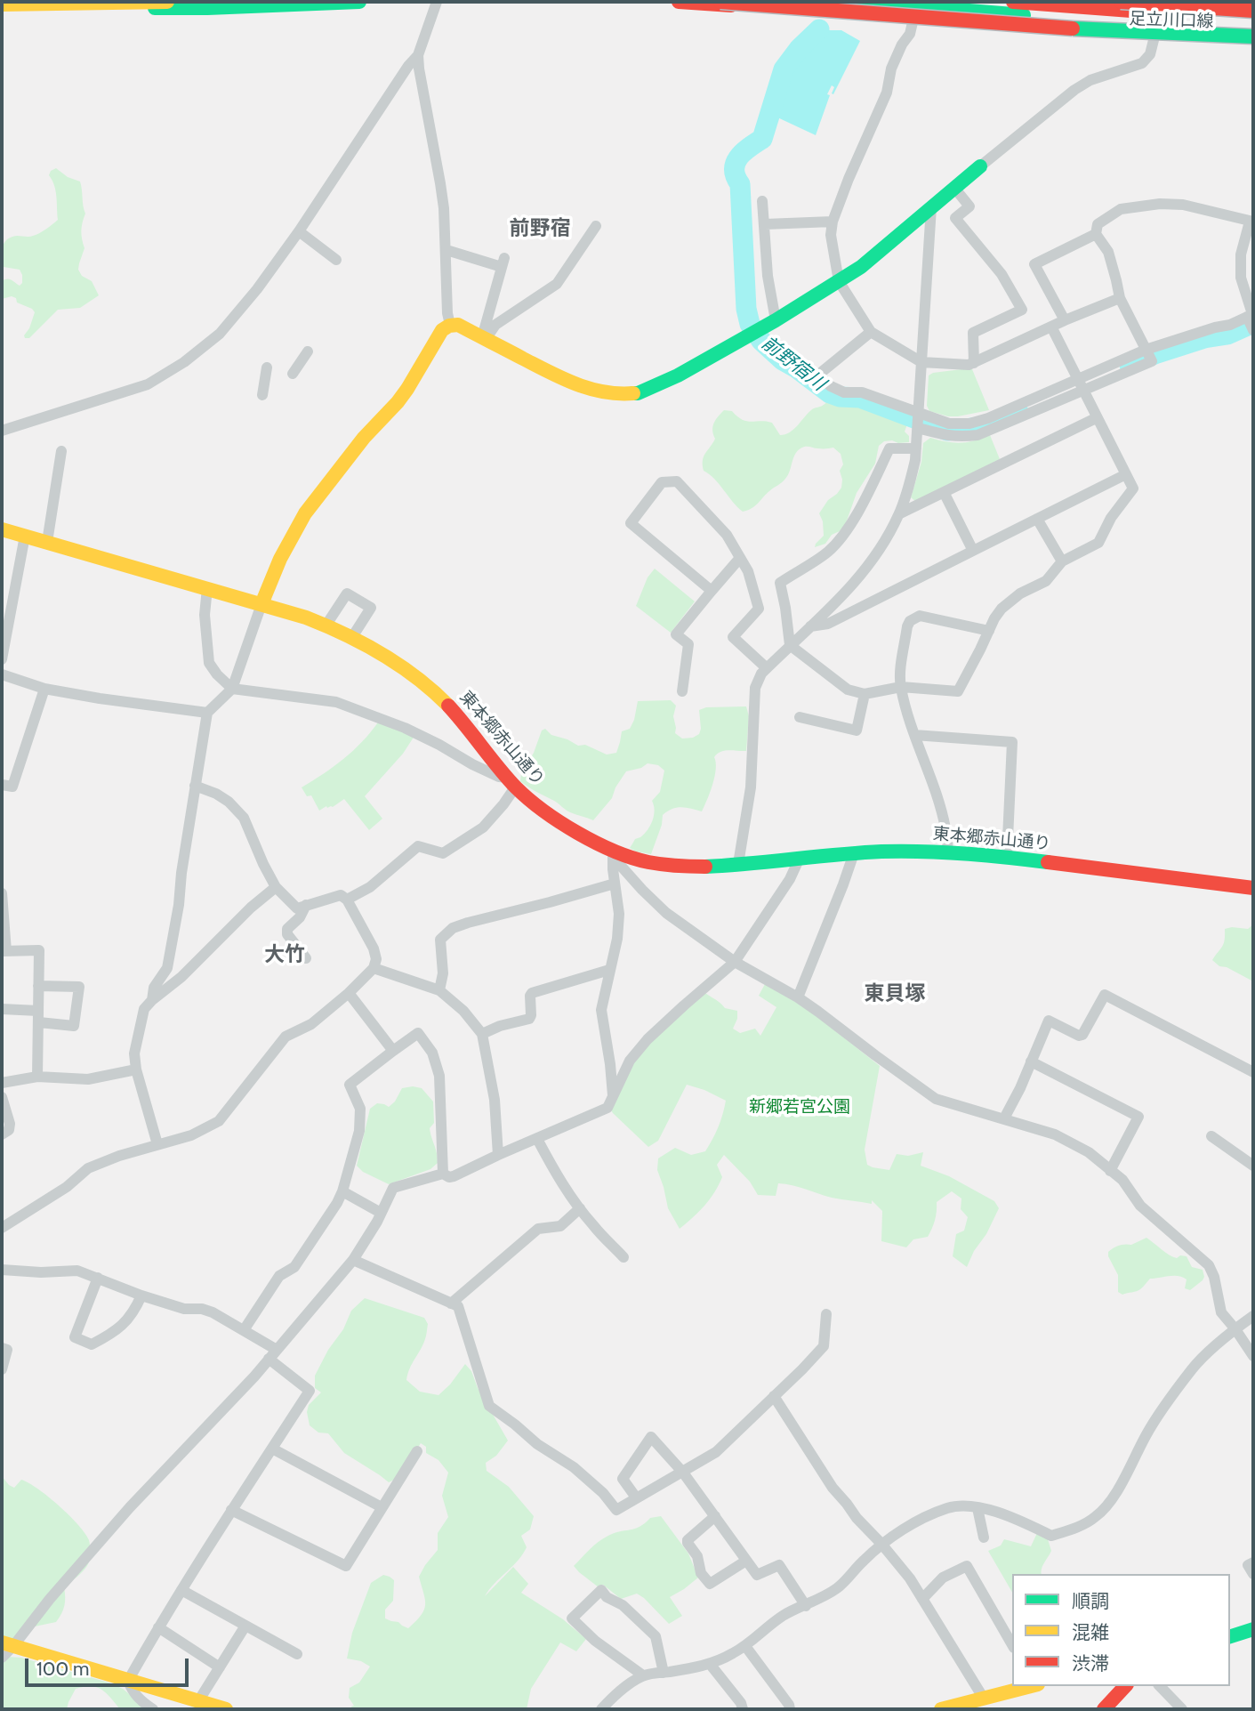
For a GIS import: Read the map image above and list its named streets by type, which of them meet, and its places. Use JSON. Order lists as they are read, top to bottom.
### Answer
{
  "streets": {
    "main road": ["足立川口線", "東本郷赤山通り"]
  },
  "districts": ["前野宿", "大竹", "東貝塚"],
  "water": ["前野宿川"],
  "parks": ["新郷若宮公園"],
  "legend": ["順調", "混雑", "渋滞"],
  "scale_bar": "100 m"
}
